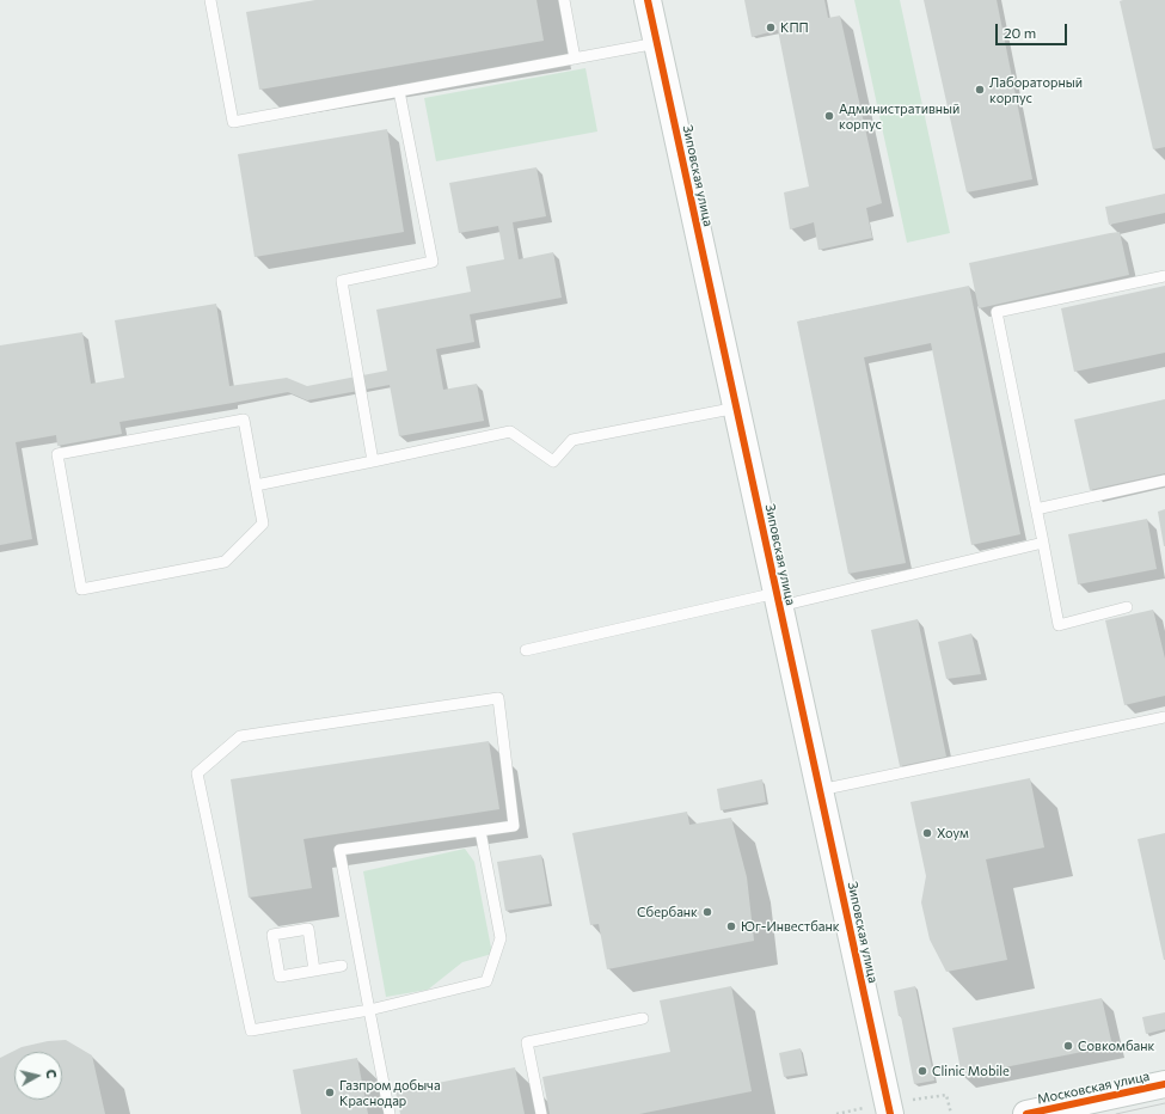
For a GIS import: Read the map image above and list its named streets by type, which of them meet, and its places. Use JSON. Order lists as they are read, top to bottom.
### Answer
{
  "streets": {
    "street": ["Зиповская улица", "Московская улица"]
  },
  "places": [
    "КПП",
    "Лабораторный корпус",
    "Административный корпус",
    "Хоум",
    "Сбербанк",
    "Юг-Инвестбанк",
    "Совкомбанк",
    "Clinic Mobile",
    "Газпром добыча Краснодар"
  ],
  "scale_bar": "20 m",
  "north": "right"
}
